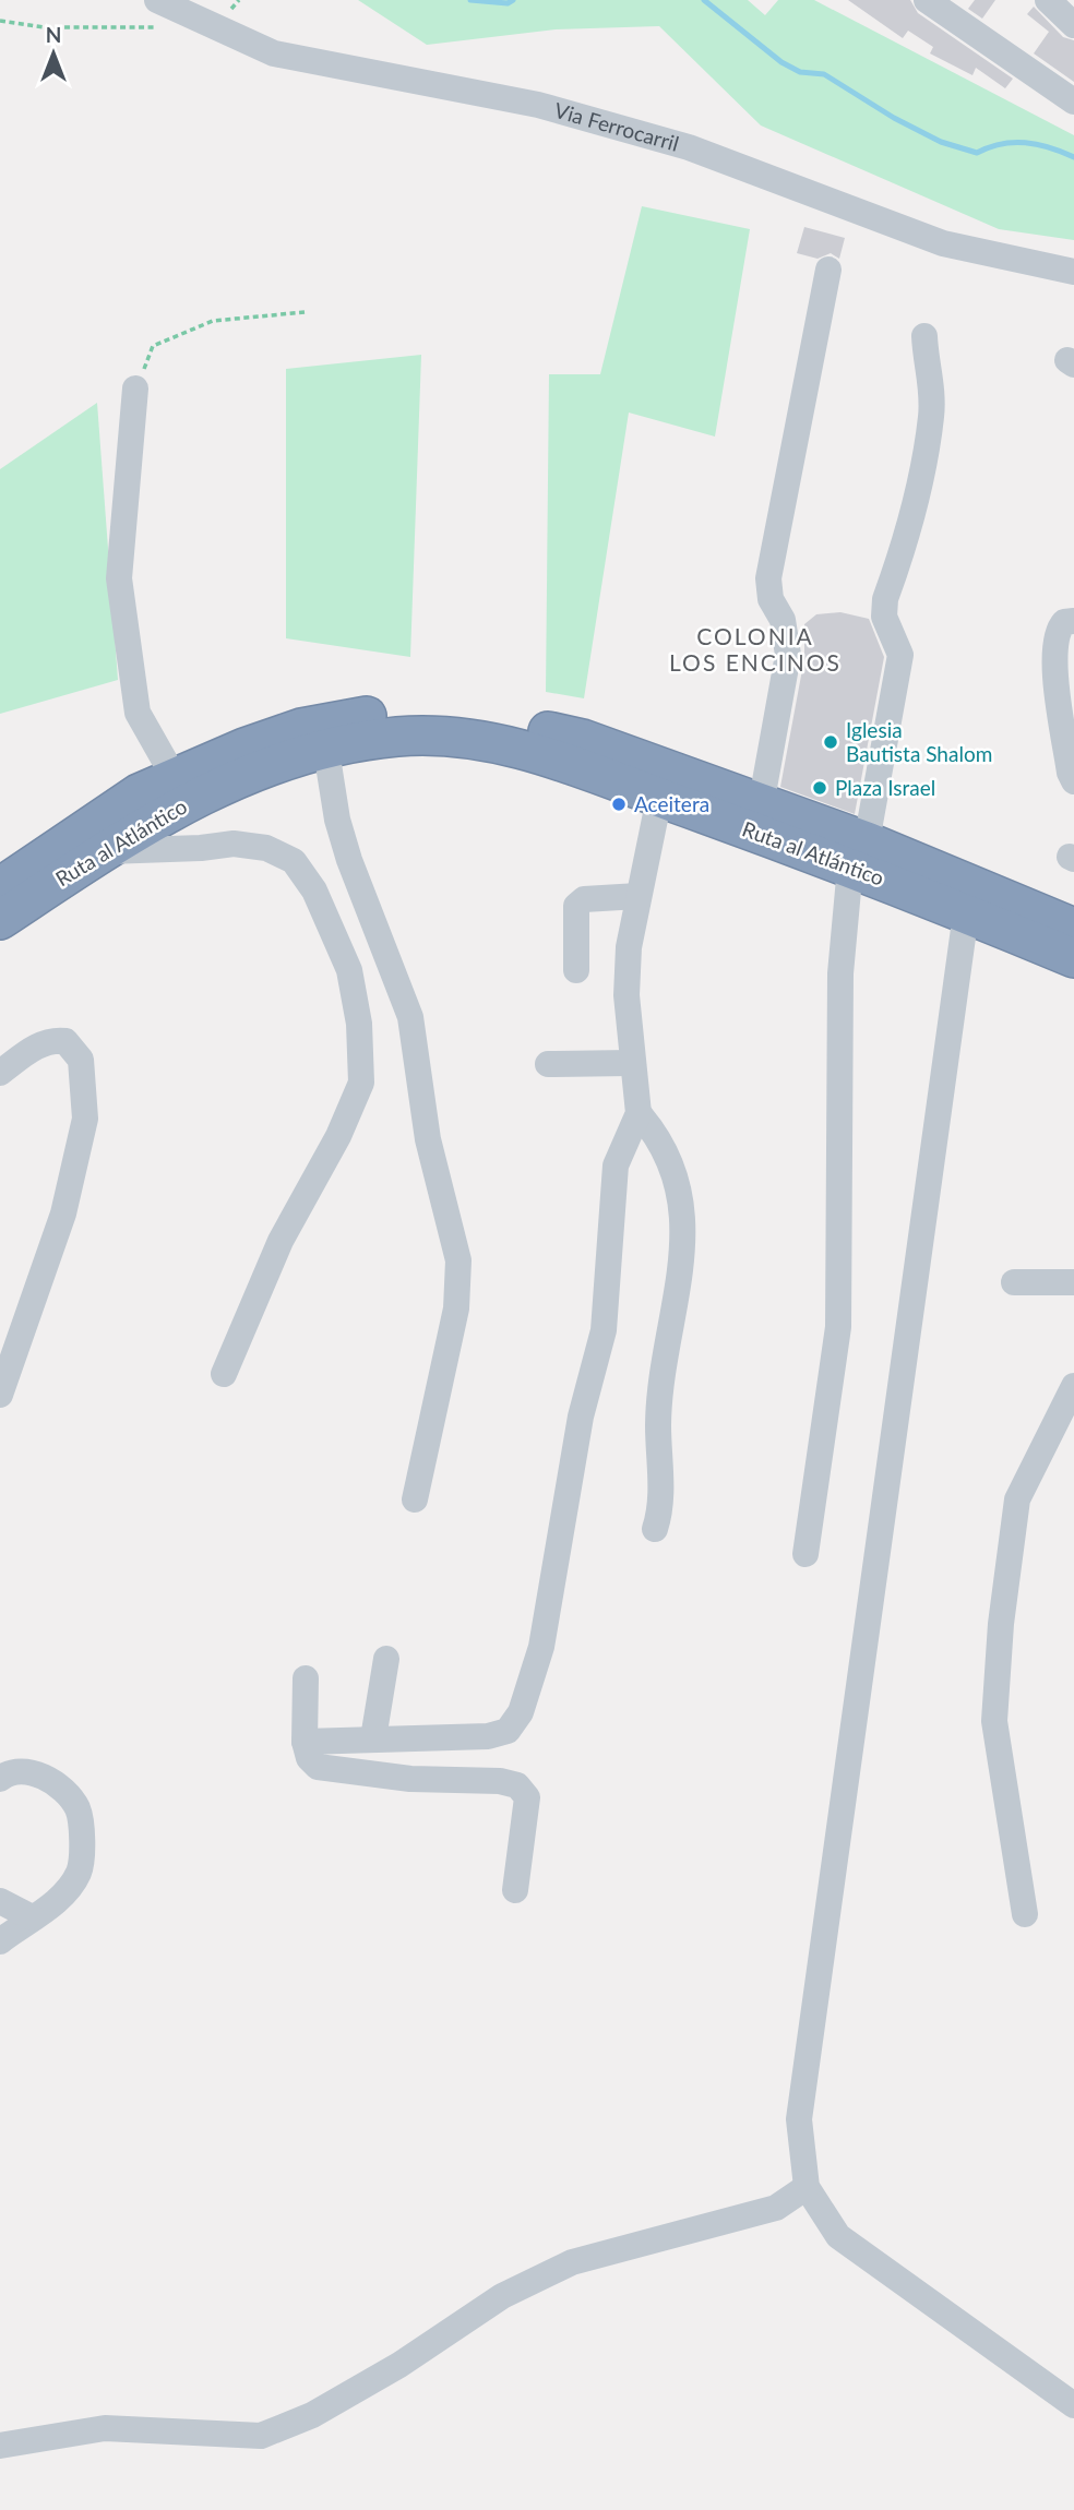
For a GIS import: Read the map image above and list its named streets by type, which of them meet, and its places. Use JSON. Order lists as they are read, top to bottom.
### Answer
{
  "streets": {
    "highway": ["Ruta al Atlántico"],
    "street": ["Via Ferrocarril"]
  },
  "districts": ["COLONIA LOS ENCINOS"],
  "places": ["Iglesia Bautista Shalom", "Plaza Israel", "Aceitera"],
  "north": "top"
}
